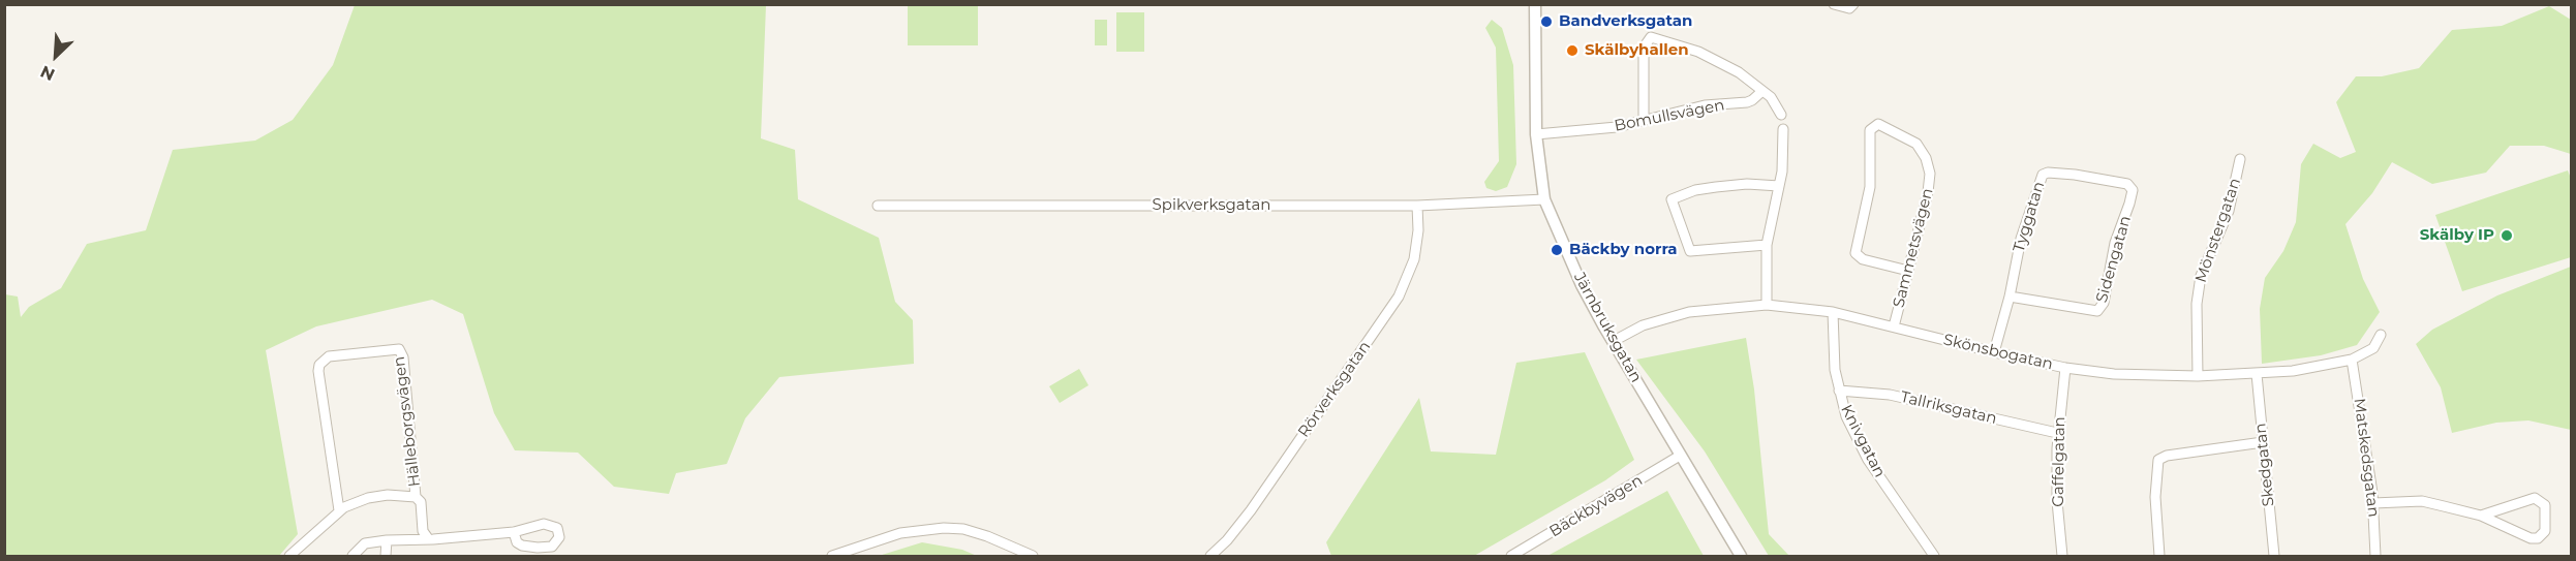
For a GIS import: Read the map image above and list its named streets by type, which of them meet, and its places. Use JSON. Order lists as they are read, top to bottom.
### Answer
{
  "streets": {
    "street": [
      "Bomullsvägen",
      "Spikverksgatan",
      "Tyggatan",
      "Mönstergatan",
      "Sammetsvägen",
      "Sidengatan",
      "Järnbruksgatan",
      "Skönsbogatan",
      "Rörverksgatan",
      "Tallriksgatan",
      "Hälleborgsvägen",
      "Knivgatan",
      "Matskedsgatan",
      "Gaffelgatan",
      "Skedgatan",
      "Bäckbyvägen"
    ]
  },
  "crossings": [
    ["Bomullsvägen", "Järnbruksgatan"],
    ["Spikverksgatan", "Järnbruksgatan"],
    ["Spikverksgatan", "Rörverksgatan"],
    ["Tyggatan", "Sidengatan"],
    ["Tyggatan", "Skönsbogatan"],
    ["Mönstergatan", "Skönsbogatan"],
    ["Sammetsvägen", "Skönsbogatan"],
    ["Järnbruksgatan", "Skönsbogatan"],
    ["Järnbruksgatan", "Bäckbyvägen"],
    ["Skönsbogatan", "Knivgatan"],
    ["Skönsbogatan", "Matskedsgatan"],
    ["Skönsbogatan", "Gaffelgatan"],
    ["Skönsbogatan", "Skedgatan"],
    ["Tallriksgatan", "Knivgatan"],
    ["Tallriksgatan", "Gaffelgatan"]
  ],
  "places": [
    "Bandverksgatan",
    "Skälbyhallen",
    "Skälby IP",
    "Bäckby norra"
  ],
  "north": "bottom left"
}
